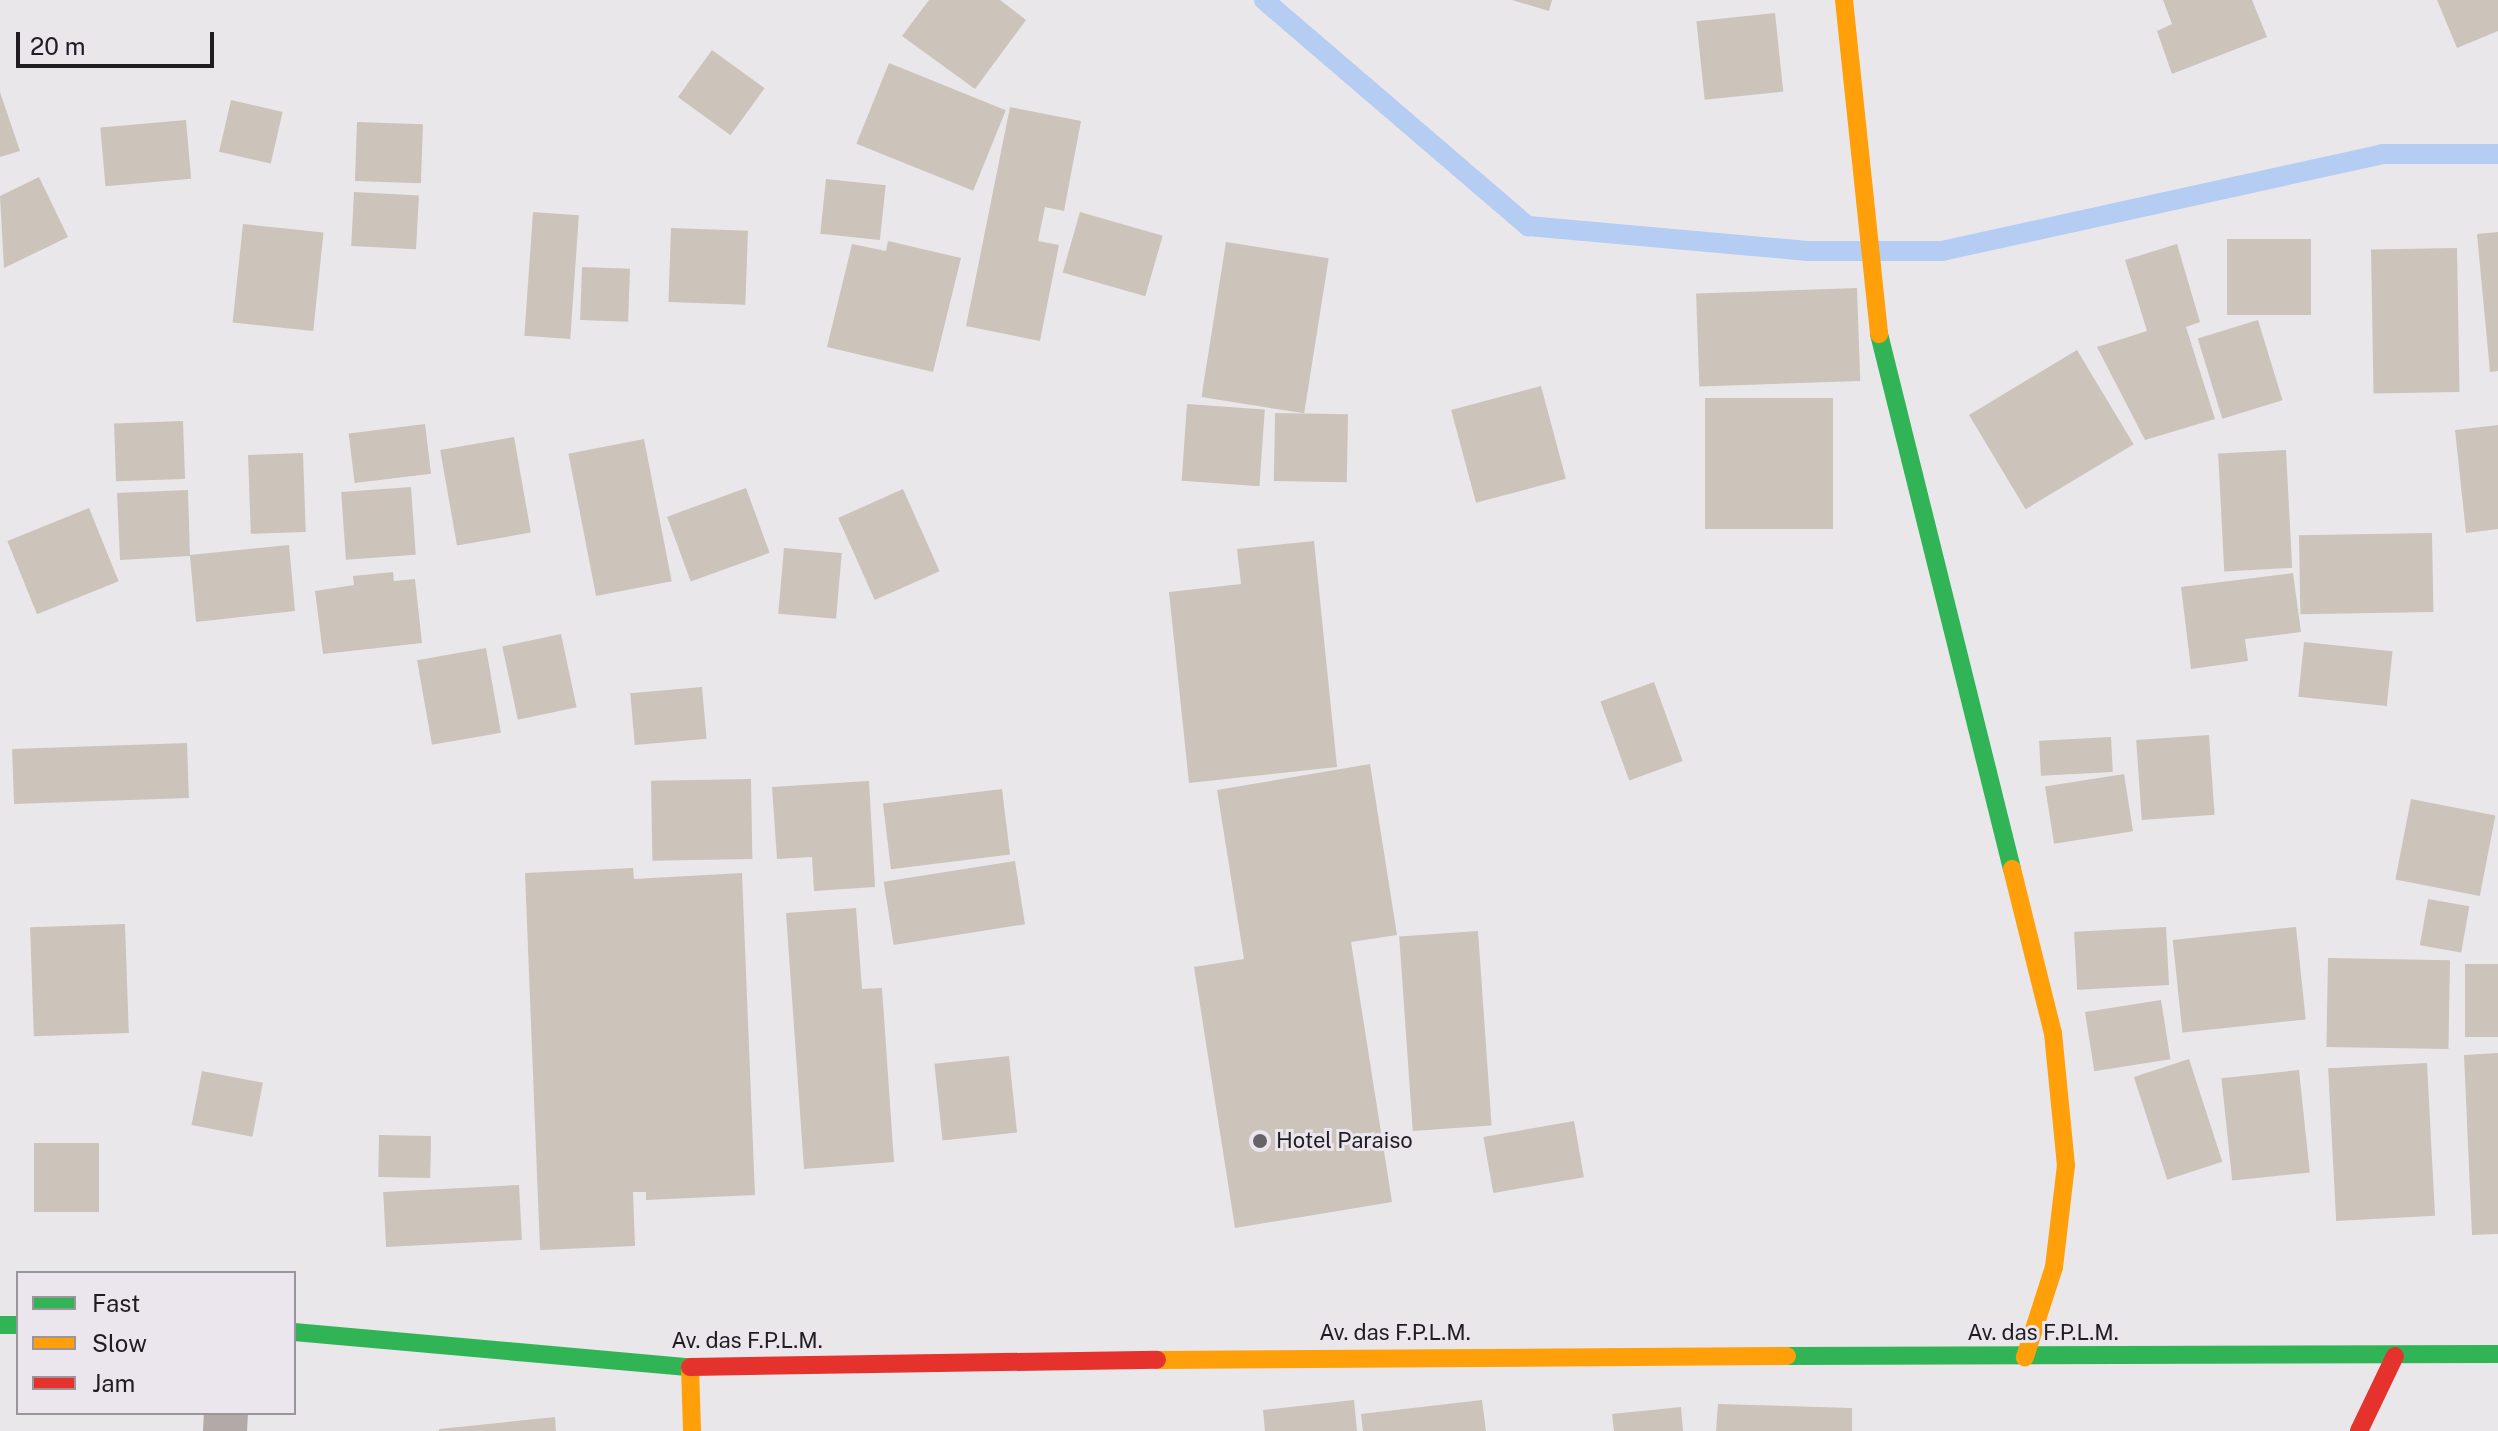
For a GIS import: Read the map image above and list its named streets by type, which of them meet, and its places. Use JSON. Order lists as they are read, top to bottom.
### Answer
{
  "streets": {
    "main road": ["Av. das F.P.L.M."]
  },
  "places": ["Hotel Paraiso"],
  "legend": ["Fast", "Slow", "Jam"],
  "scale_bar": "20 m"
}
